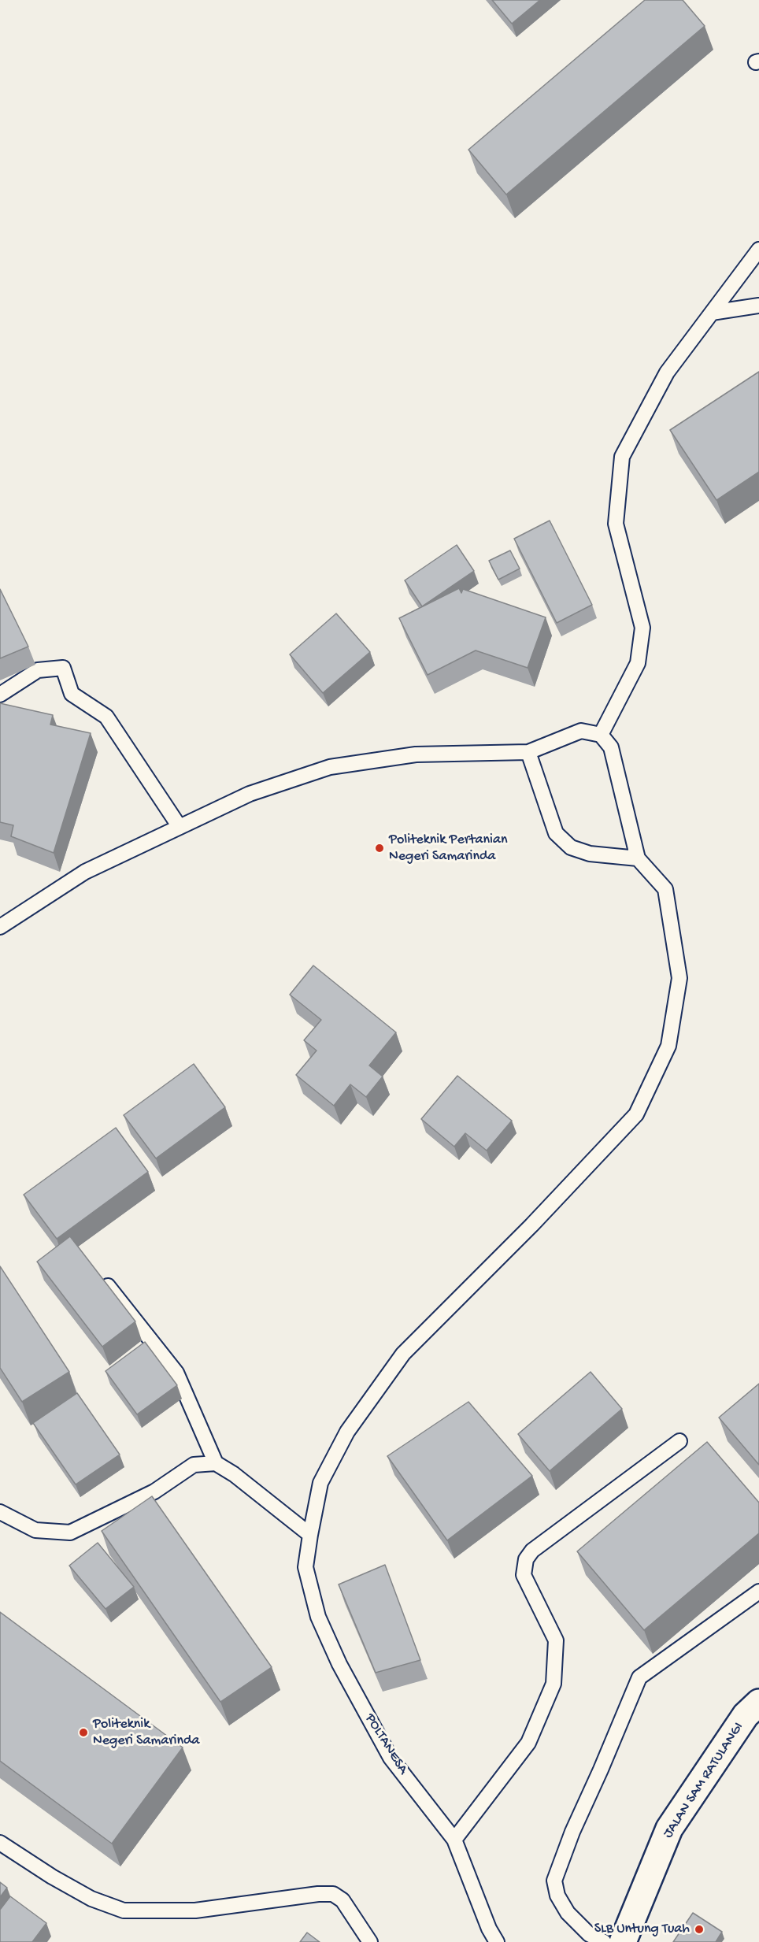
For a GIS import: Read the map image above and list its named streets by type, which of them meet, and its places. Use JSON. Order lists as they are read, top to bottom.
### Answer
{
  "streets": {
    "street": ["JALAN SAM RATULANGI"],
    "lane": ["POLTANESA"]
  },
  "places": ["Politeknik Pertanian Negeri Samarinda", "Politeknik Negeri Samarinda", "SLB Untung Tuah"]
}
